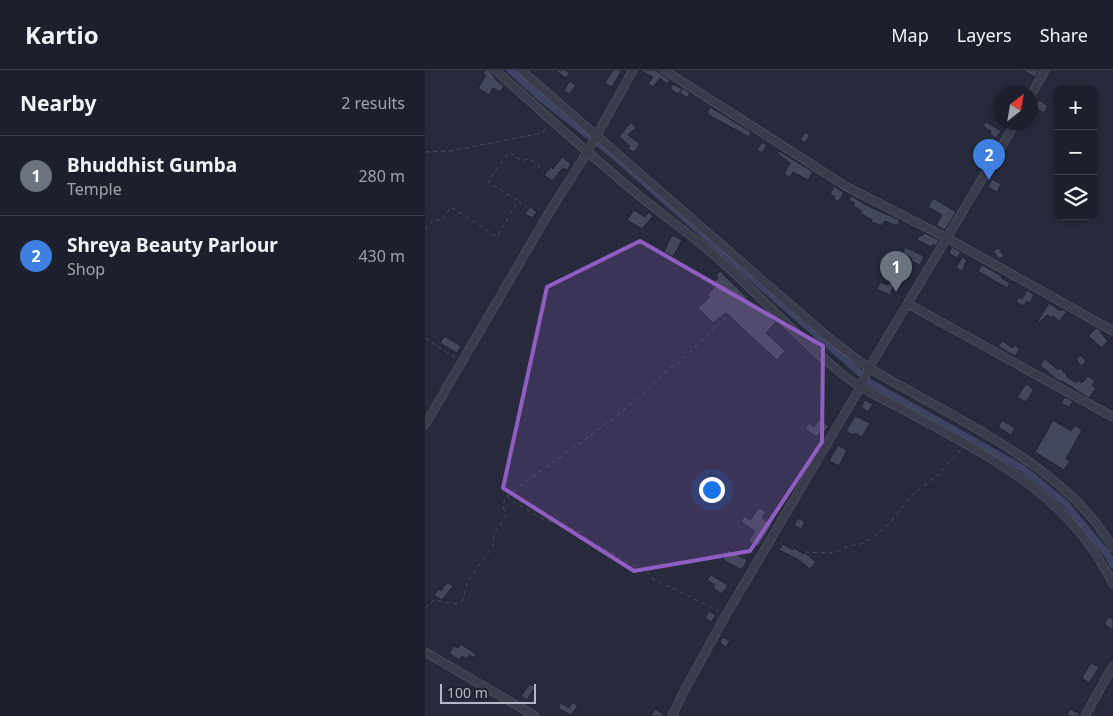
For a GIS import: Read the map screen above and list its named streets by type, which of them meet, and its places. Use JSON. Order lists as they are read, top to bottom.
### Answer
{
  "scale_bar": "100 m",
  "north": "top right",
  "page": {
    "header": "Kartio",
    "nav": ["Map", "Layers", "Share"],
    "heading": ["Nearby", "2 results"],
    "map_buttons": ["+", "−"],
    "list": [
      {
        "mark": "1",
        "name": "Bhuddhist Gumba",
        "note": "Temple",
        "value": "280 m"
      },
      {
        "mark": "2",
        "name": "Shreya Beauty Parlour",
        "note": "Shop",
        "value": "430 m"
      }
    ],
    "pins": ["2", "1"],
    "scale": "100 m"
  }
}
